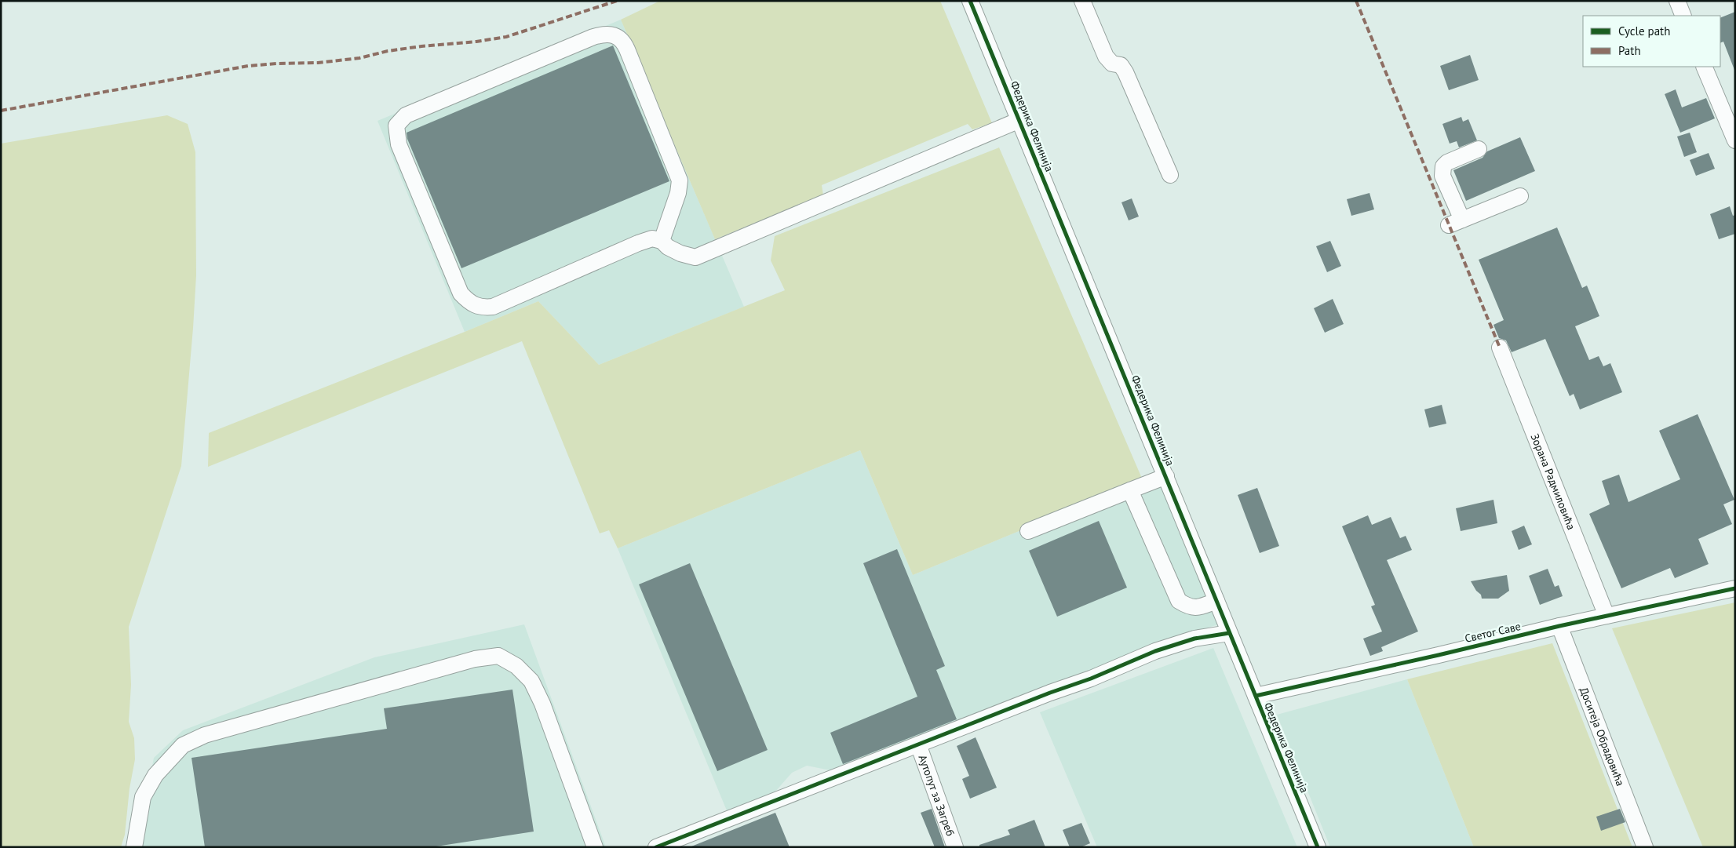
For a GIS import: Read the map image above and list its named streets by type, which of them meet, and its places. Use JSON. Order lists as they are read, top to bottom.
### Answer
{
  "streets": {
    "street": [
      "Федерика Фелинија",
      "Зорана Радмиловића",
      "Светог Саве",
      "Доситеја Обрадовића",
      "Аутопут за Загреб"
    ]
  },
  "crossings": [
    ["Федерика Фелинија", "Светог Саве"],
    ["Зорана Радмиловића", "Светог Саве"],
    ["Светог Саве", "Доситеја Обрадовића"]
  ],
  "legend": ["Cycle path", "Path"]
}
